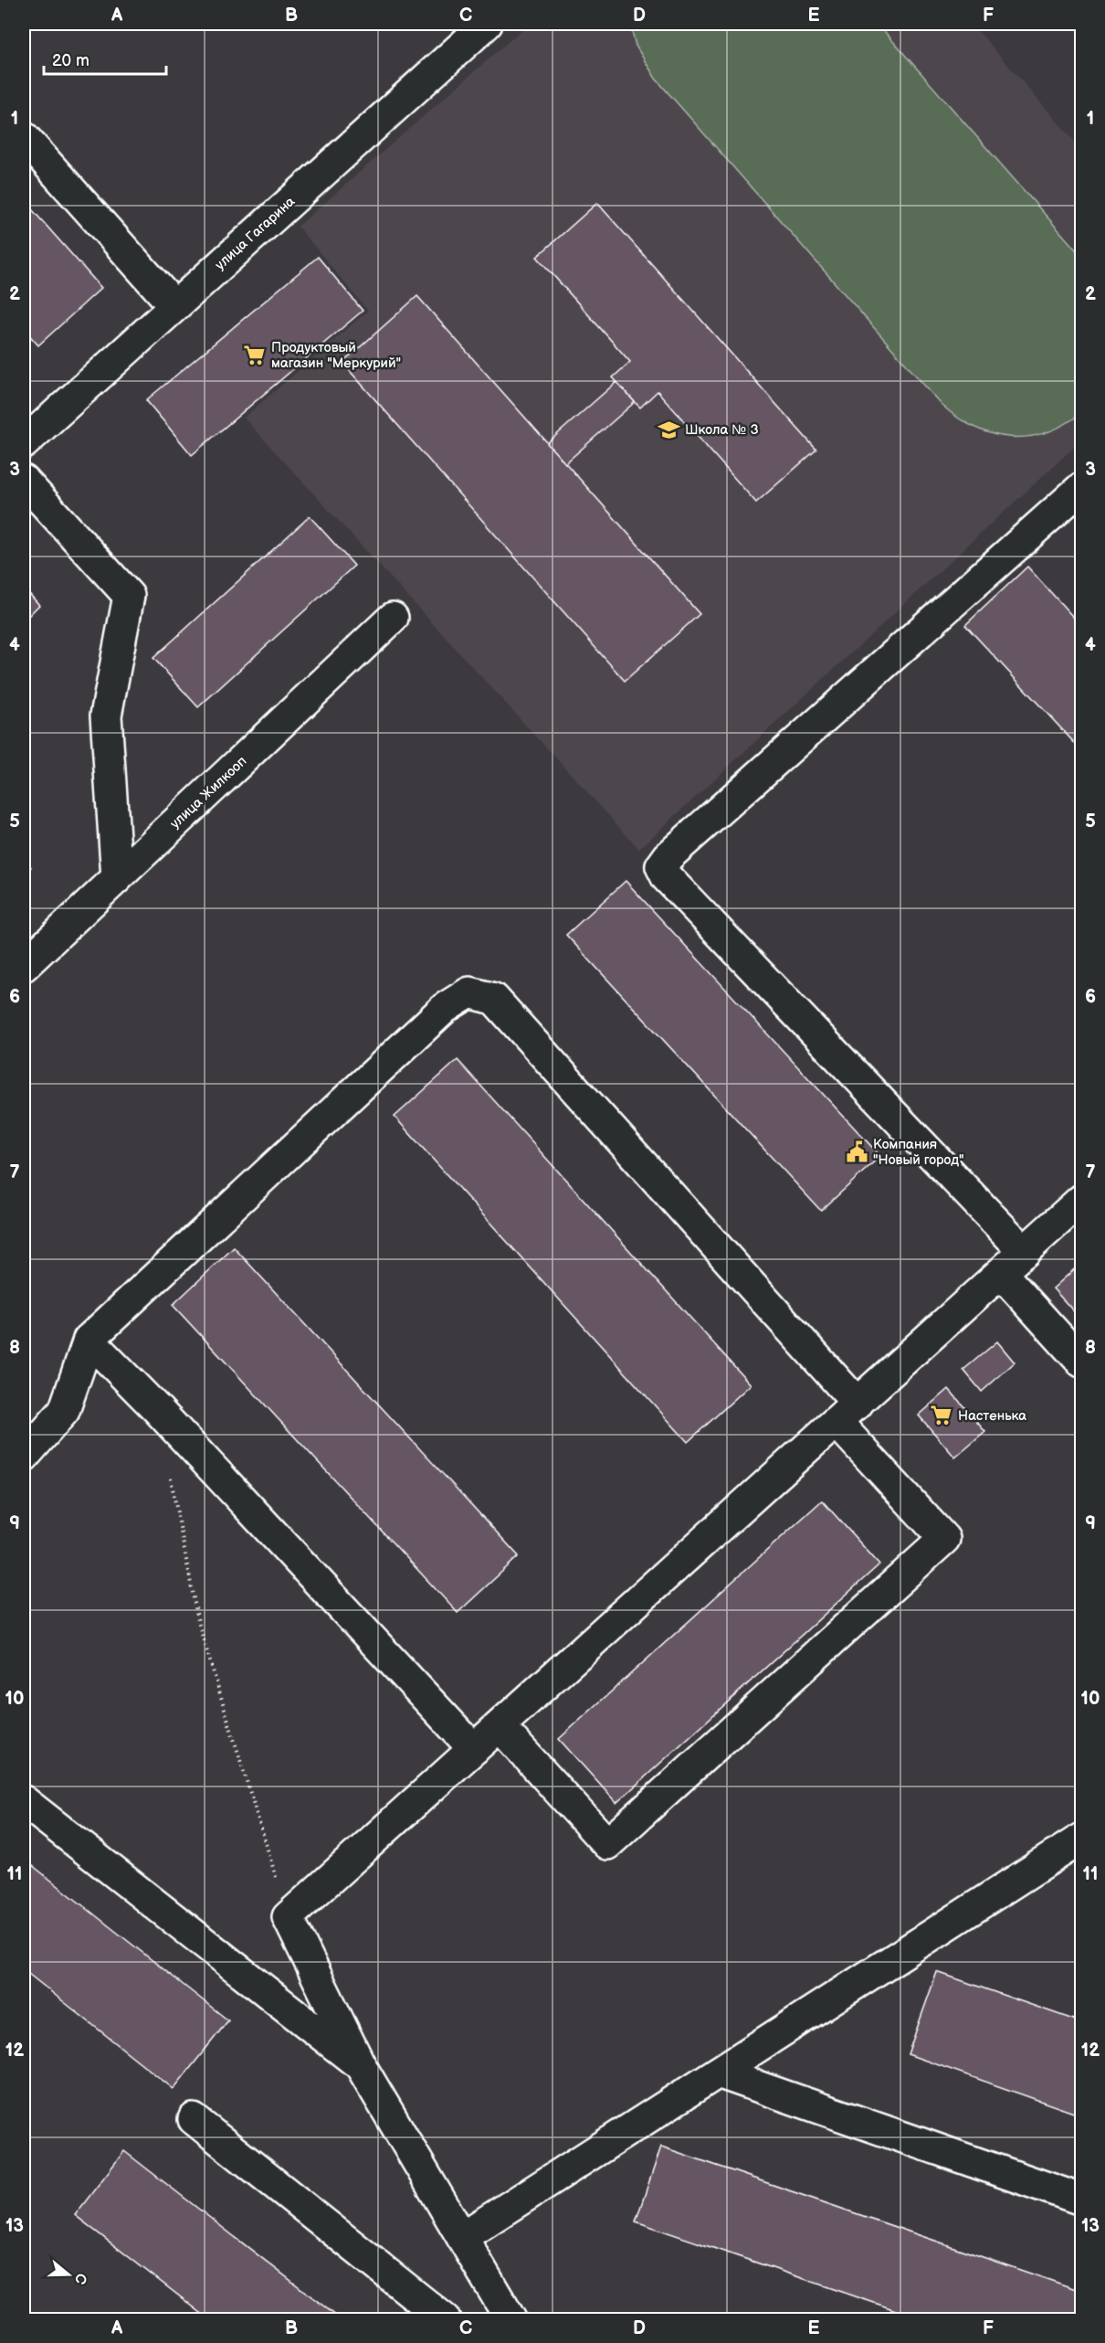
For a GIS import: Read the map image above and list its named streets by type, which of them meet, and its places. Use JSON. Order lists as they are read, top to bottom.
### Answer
{
  "streets": {
    "street": ["улица Гагарина", "улица Жилкооп"]
  },
  "places": {
    "supermarket": ["Продуктовый магазин \"Меркурий\"", "Настенька"],
    "school or university": ["Школа № 3"],
    "public building": ["Компания \"Новый город\""]
  },
  "scale_bar": "20 m",
  "north": "right",
  "grid": {
    "columns": [
      "A",
      "B",
      "C",
      "D",
      "E",
      "F"
    ],
    "rows": [
      "1",
      "2",
      "3",
      "4",
      "5",
      "6",
      "7",
      "8",
      "9",
      "10",
      "11",
      "12",
      "13"
    ]
  }
}
